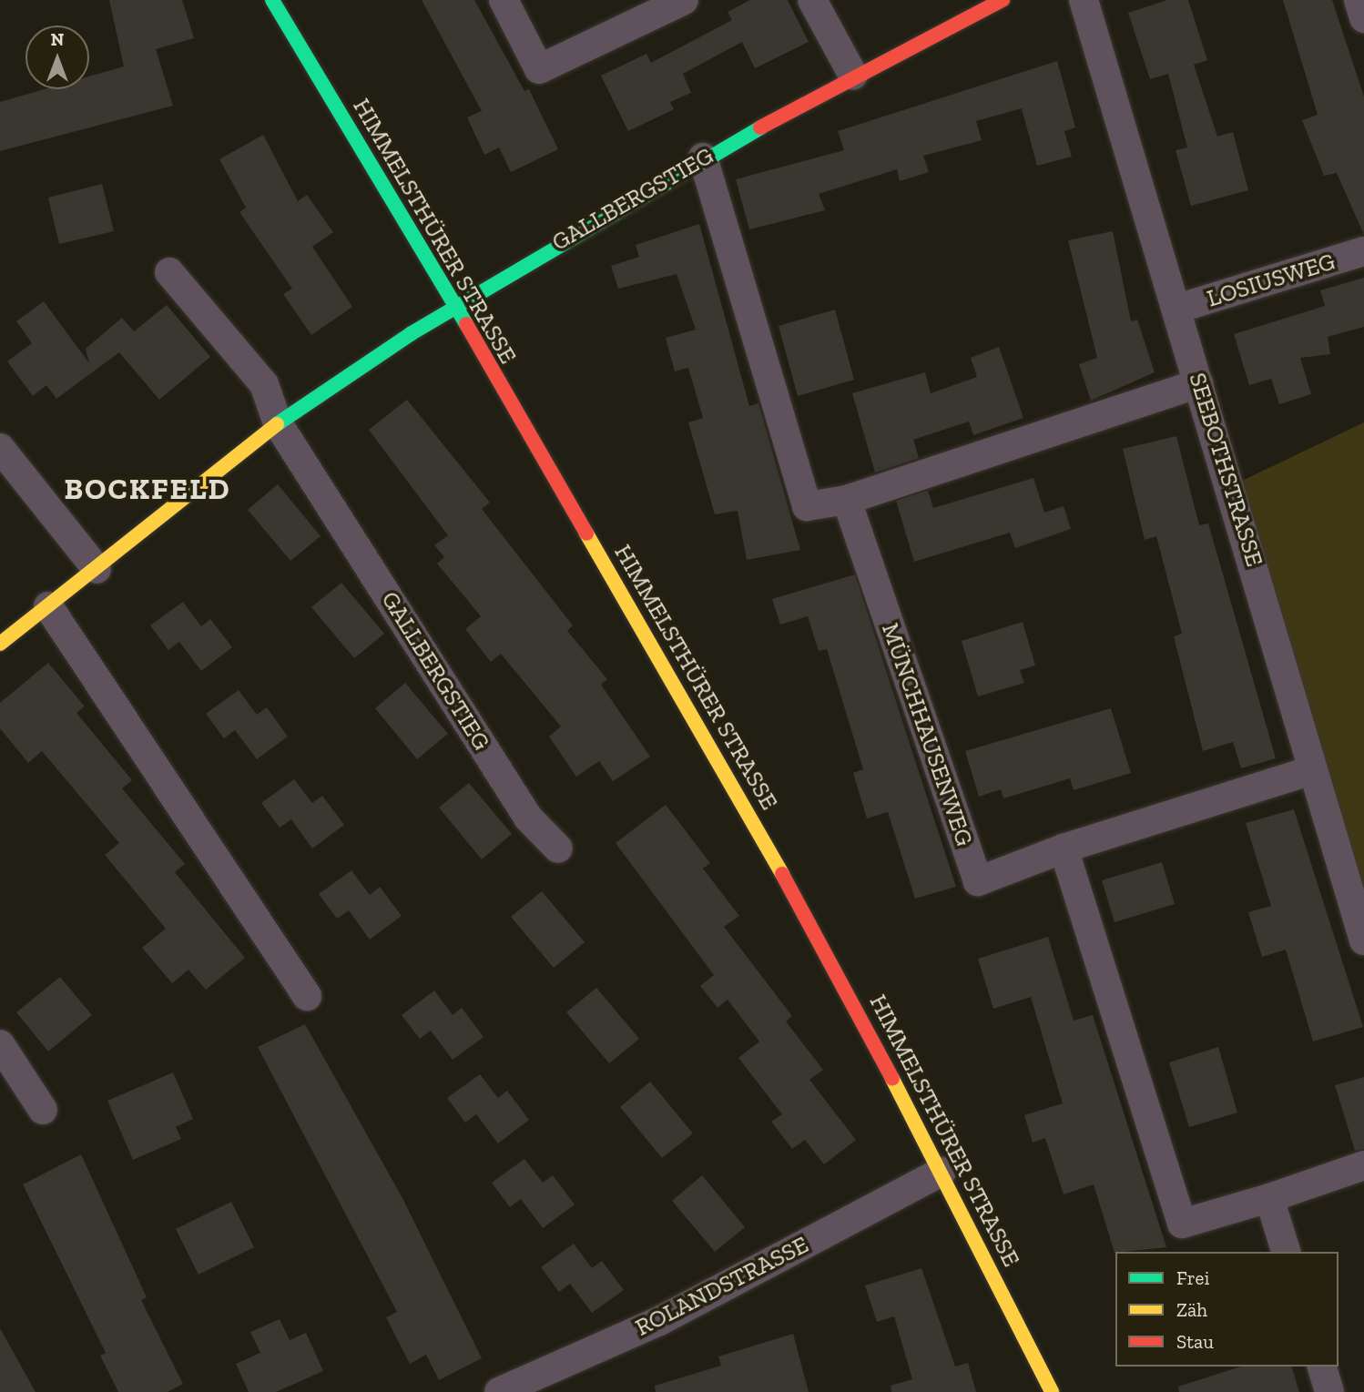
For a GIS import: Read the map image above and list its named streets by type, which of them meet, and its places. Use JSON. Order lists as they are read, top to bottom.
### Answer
{
  "streets": {
    "street": [
      "GALLBERGSTIEG",
      "HIMMELSTHÜRER STRASSE",
      "LOSIUSWEG",
      "SEEBOTHSTRASSE",
      "MÜNCHHAUSENWEG",
      "ROLANDSTRASSE"
    ]
  },
  "crossings": [
    ["GALLBERGSTIEG", "HIMMELSTHÜRER STRASSE"],
    ["HIMMELSTHÜRER STRASSE", "ROLANDSTRASSE"],
    ["LOSIUSWEG", "SEEBOTHSTRASSE"],
    ["SEEBOTHSTRASSE", "MÜNCHHAUSENWEG"]
  ],
  "districts": ["BOCKFELD"],
  "legend": ["Frei", "Zäh", "Stau"],
  "north": "top"
}
